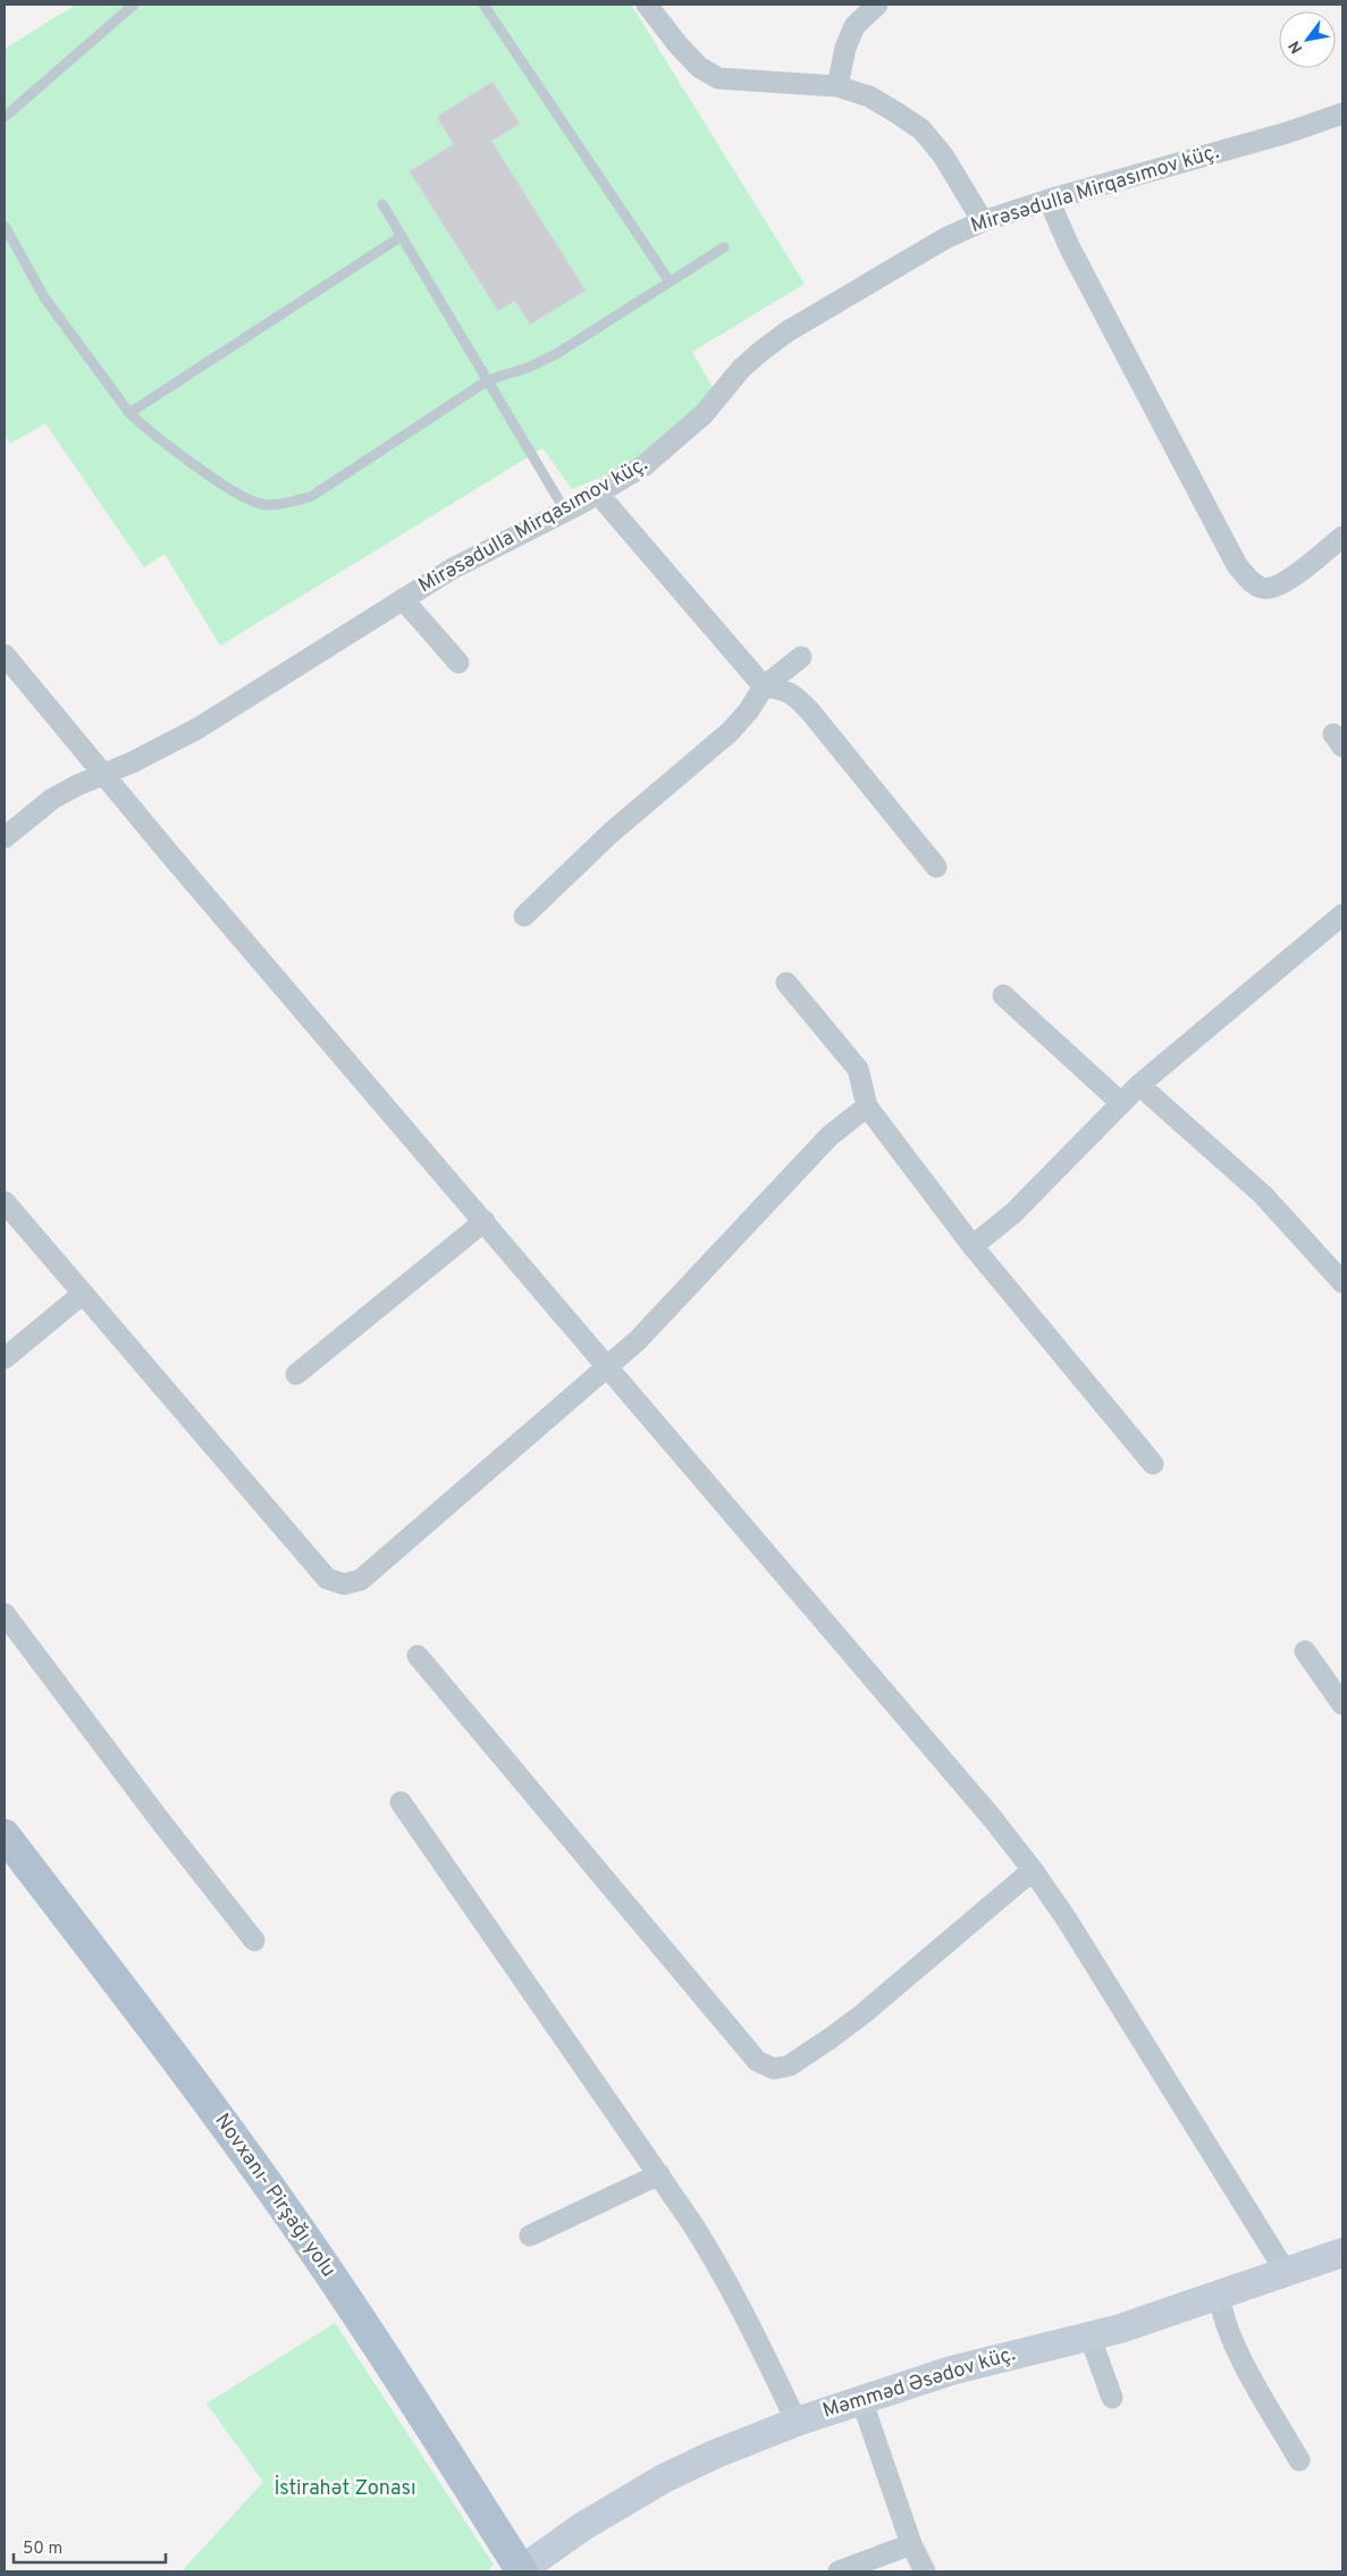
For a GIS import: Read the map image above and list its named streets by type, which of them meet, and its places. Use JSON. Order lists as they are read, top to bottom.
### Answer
{
  "streets": {
    "main road": ["Novxanı- Pirşağı yolu"],
    "street": ["Mirəsədulla Mirqasımov küç.", "Məmməd Əsədov küç."]
  },
  "crossings": [
    ["Novxanı- Pirşağı yolu", "Məmməd Əsədov küç."]
  ],
  "parks": ["İstirahət Zonası"],
  "scale_bar": "50 m",
  "north": "bottom left"
}
